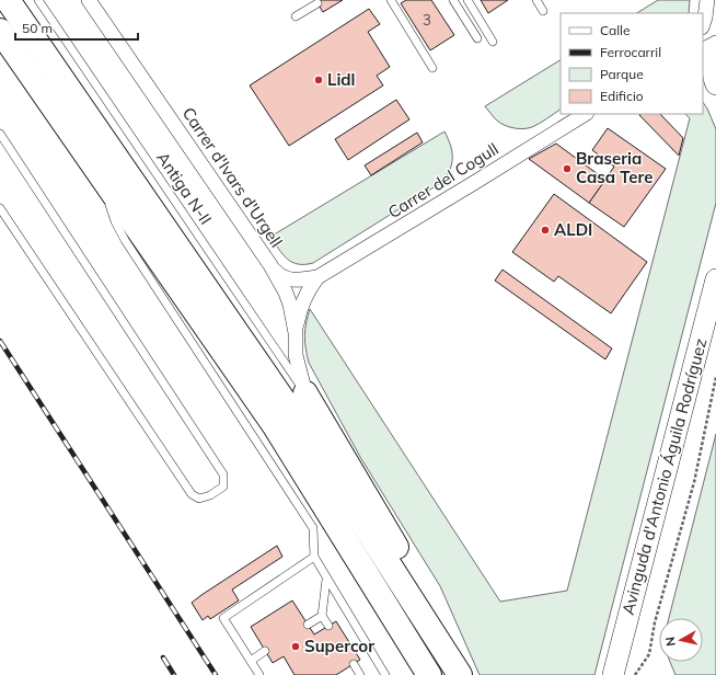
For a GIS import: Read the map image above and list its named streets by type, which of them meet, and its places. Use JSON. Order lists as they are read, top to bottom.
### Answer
{
  "streets": {
    "street": ["Carrer d'Ivars d'Urgell", "Carrer del Cogull", "Avinguda d'Antonio Águila Rodríguez"],
    "lane": ["Antiga N-II"]
  },
  "crossings": [
    ["Carrer d'Ivars d'Urgell", "Antiga N-II"]
  ],
  "places": [
    "Lidl",
    "Braseria Casa Tere",
    "ALDI",
    "Supercor"
  ],
  "house_numbers": ["3"],
  "legend": [
    "Calle",
    "Ferrocarril",
    "Parque",
    "Edificio"
  ],
  "scale_bar": "50 m",
  "north": "left"
}
